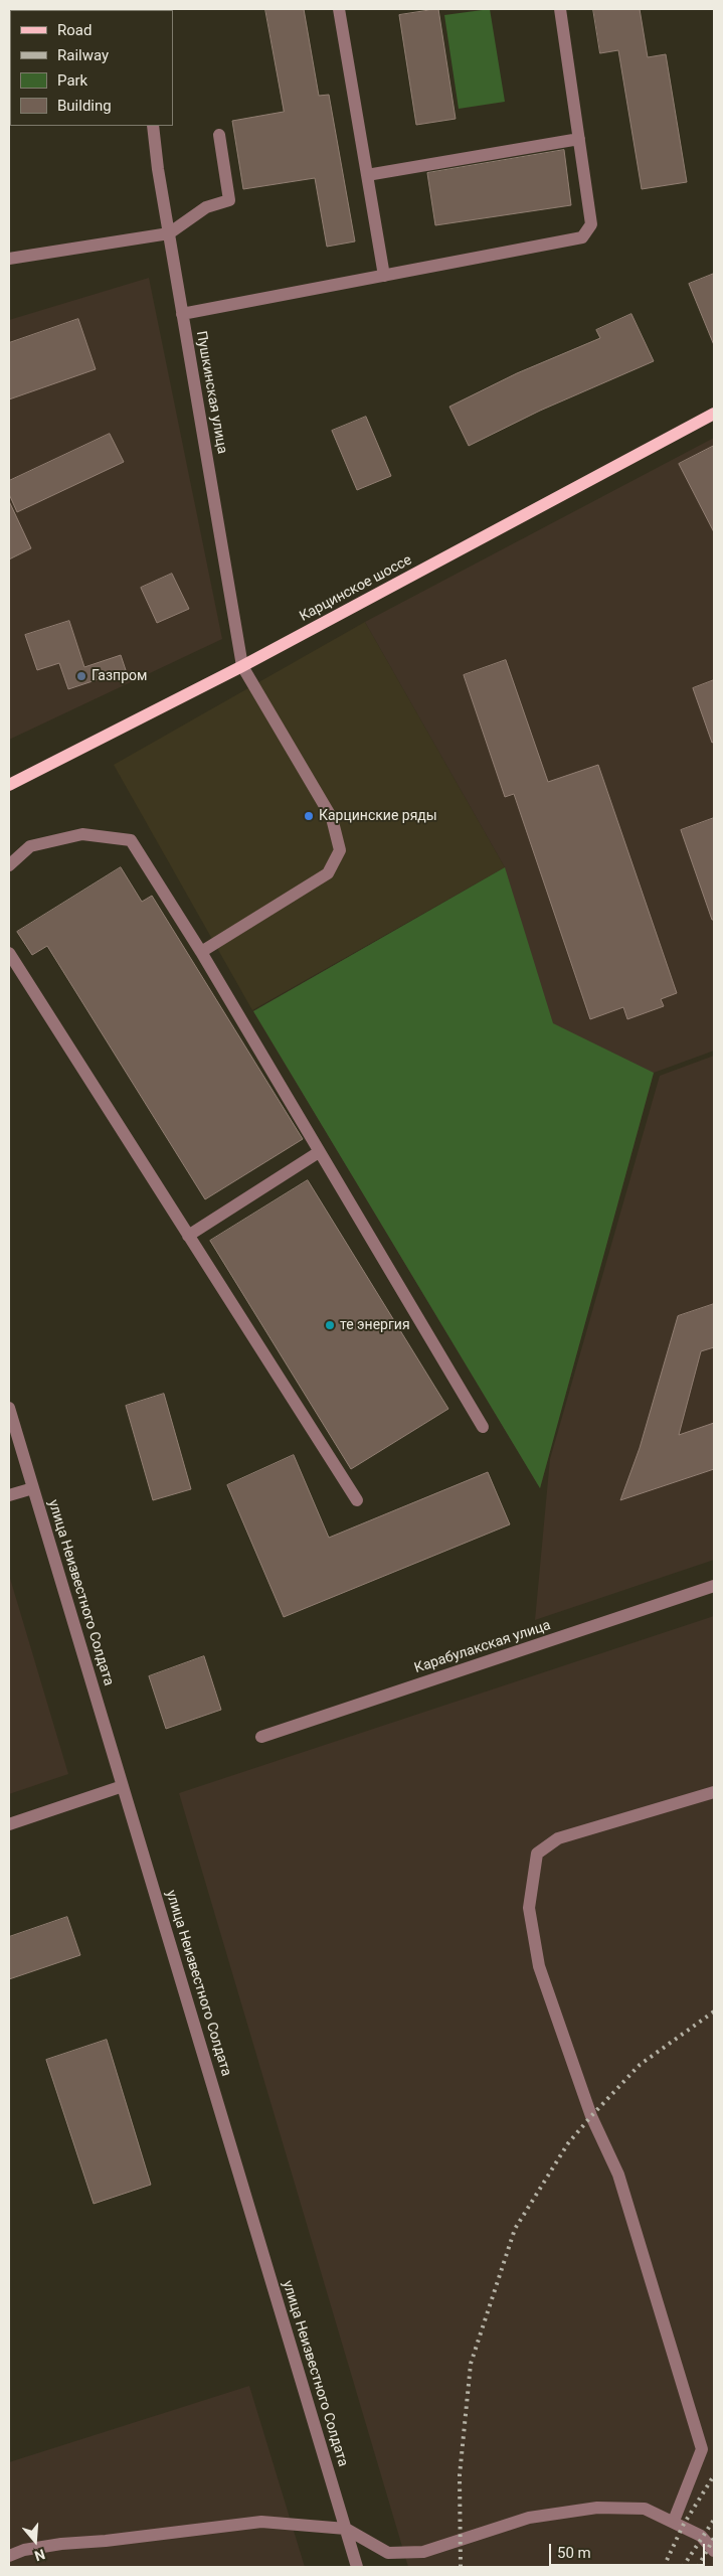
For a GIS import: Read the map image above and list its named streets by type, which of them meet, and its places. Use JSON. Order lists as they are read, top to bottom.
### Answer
{
  "streets": {
    "main road": ["Карцинское шоссе"],
    "street": ["Пушкинская улица", "улица Неизвестного Солдата", "Карабулакская улица"]
  },
  "crossings": [
    ["Пушкинская улица", "Карцинское шоссе"]
  ],
  "places": ["Газпром", "Карцинские ряды", "те энергия"],
  "legend": [
    "Road",
    "Railway",
    "Park",
    "Building"
  ],
  "scale_bar": "50 m",
  "north": "bottom"
}
